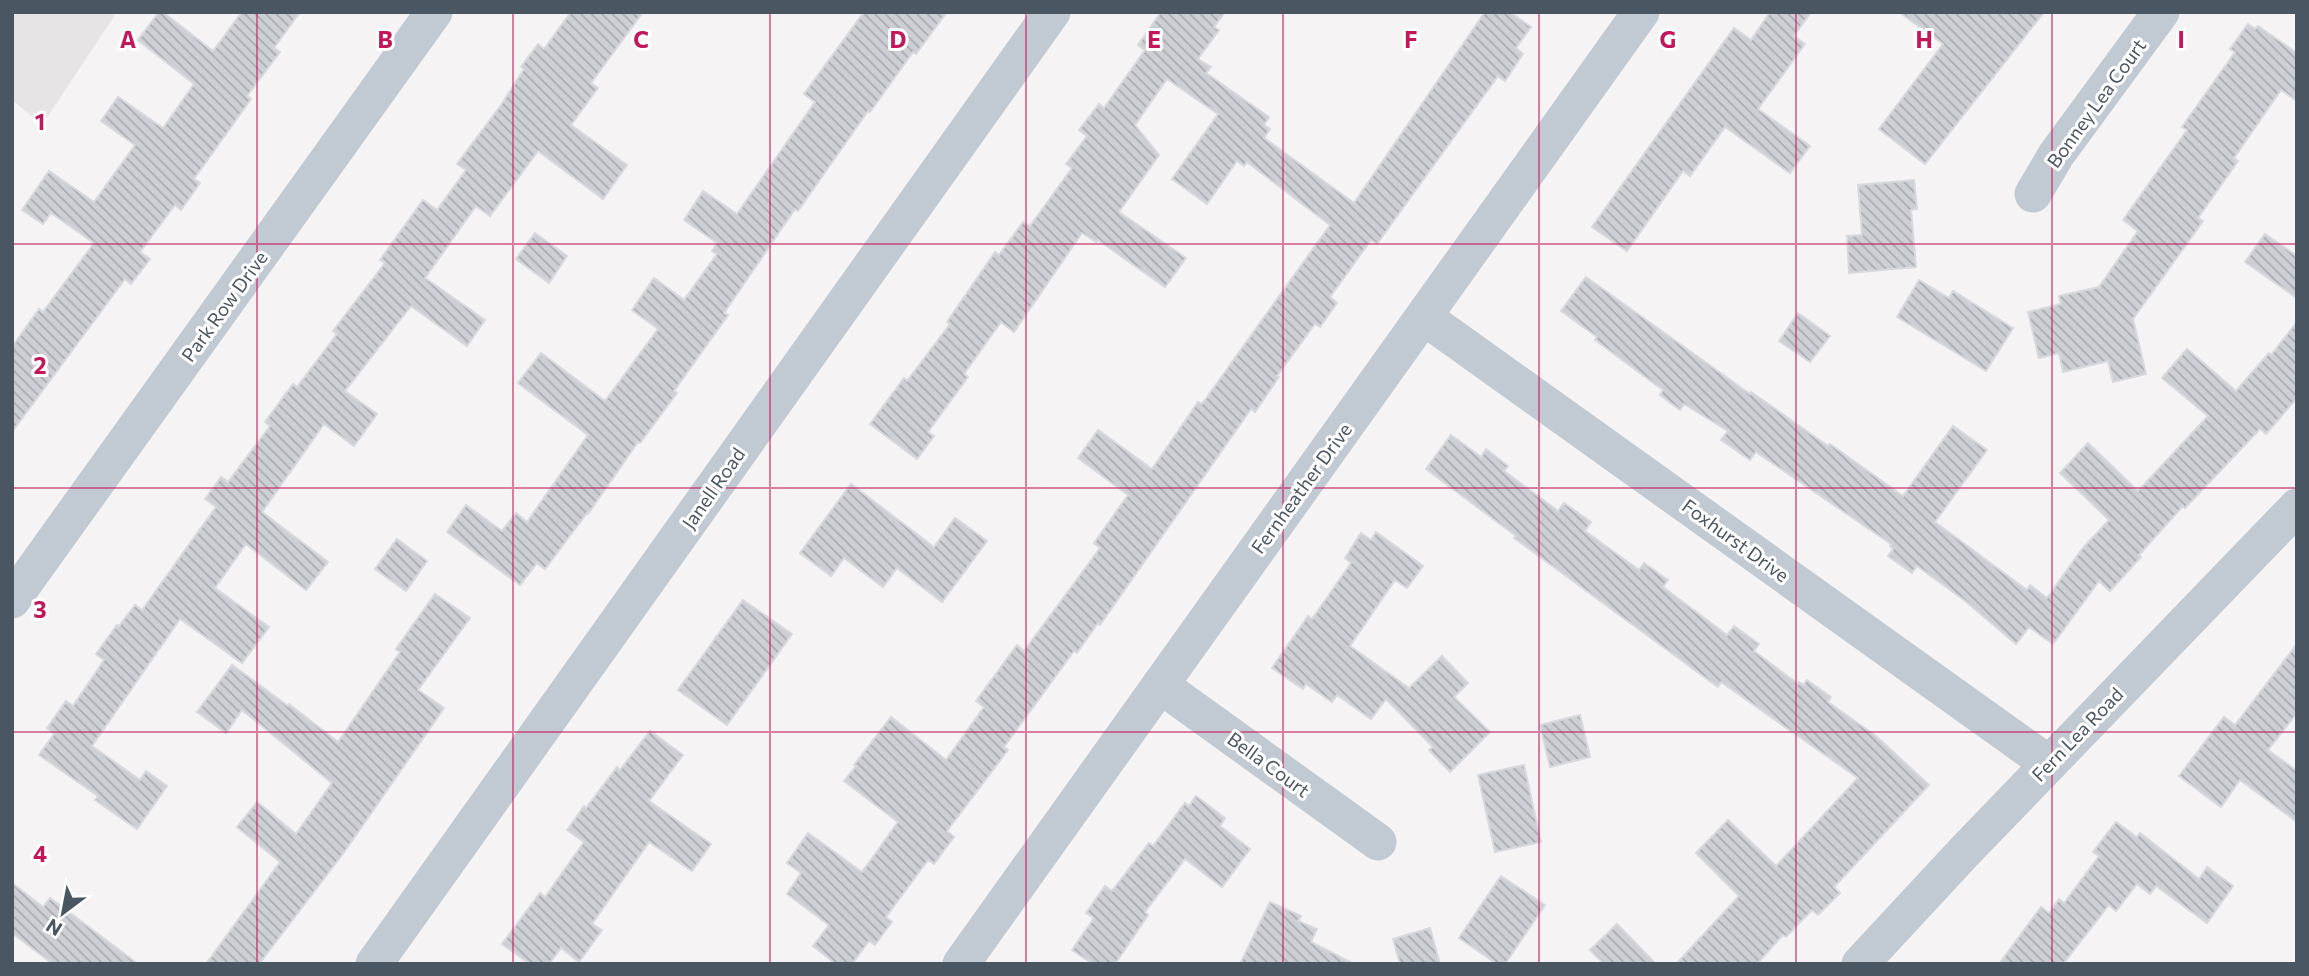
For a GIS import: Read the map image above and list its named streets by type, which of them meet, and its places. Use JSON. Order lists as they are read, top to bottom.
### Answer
{
  "streets": {
    "street": [
      "Bonney Lea Court",
      "Park Row Drive",
      "Janell Road",
      "Fernheather Drive",
      "Foxhurst Drive",
      "Fern Lea Road",
      "Bella Court"
    ]
  },
  "crossings": [
    ["Fernheather Drive", "Foxhurst Drive"],
    ["Fernheather Drive", "Bella Court"],
    ["Foxhurst Drive", "Fern Lea Road"]
  ],
  "north": "bottom left",
  "grid": {
    "columns": [
      "A",
      "B",
      "C",
      "D",
      "E",
      "F",
      "G",
      "H",
      "I"
    ],
    "rows": [
      "1",
      "2",
      "3",
      "4"
    ]
  }
}
